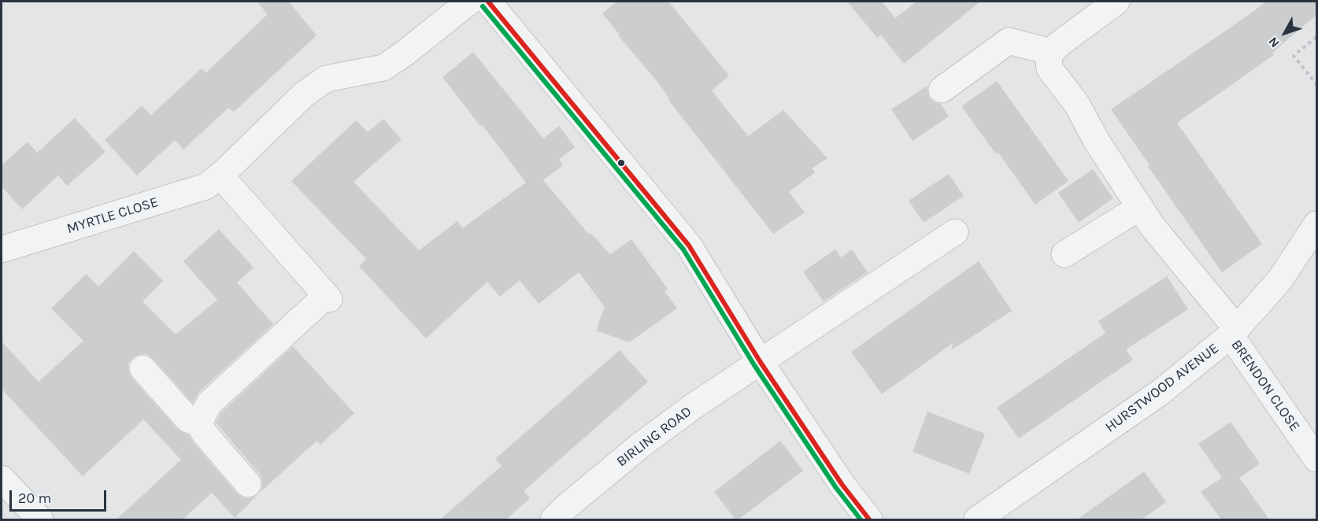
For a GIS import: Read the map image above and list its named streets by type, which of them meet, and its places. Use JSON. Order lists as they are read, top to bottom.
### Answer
{
  "streets": {
    "street": [
      "MYRTLE CLOSE",
      "BRENDON CLOSE",
      "HURSTWOOD AVENUE",
      "BIRLING ROAD"
    ]
  },
  "crossings": [
    ["BRENDON CLOSE", "HURSTWOOD AVENUE"]
  ],
  "scale_bar": "20 m",
  "north": "bottom left"
}
